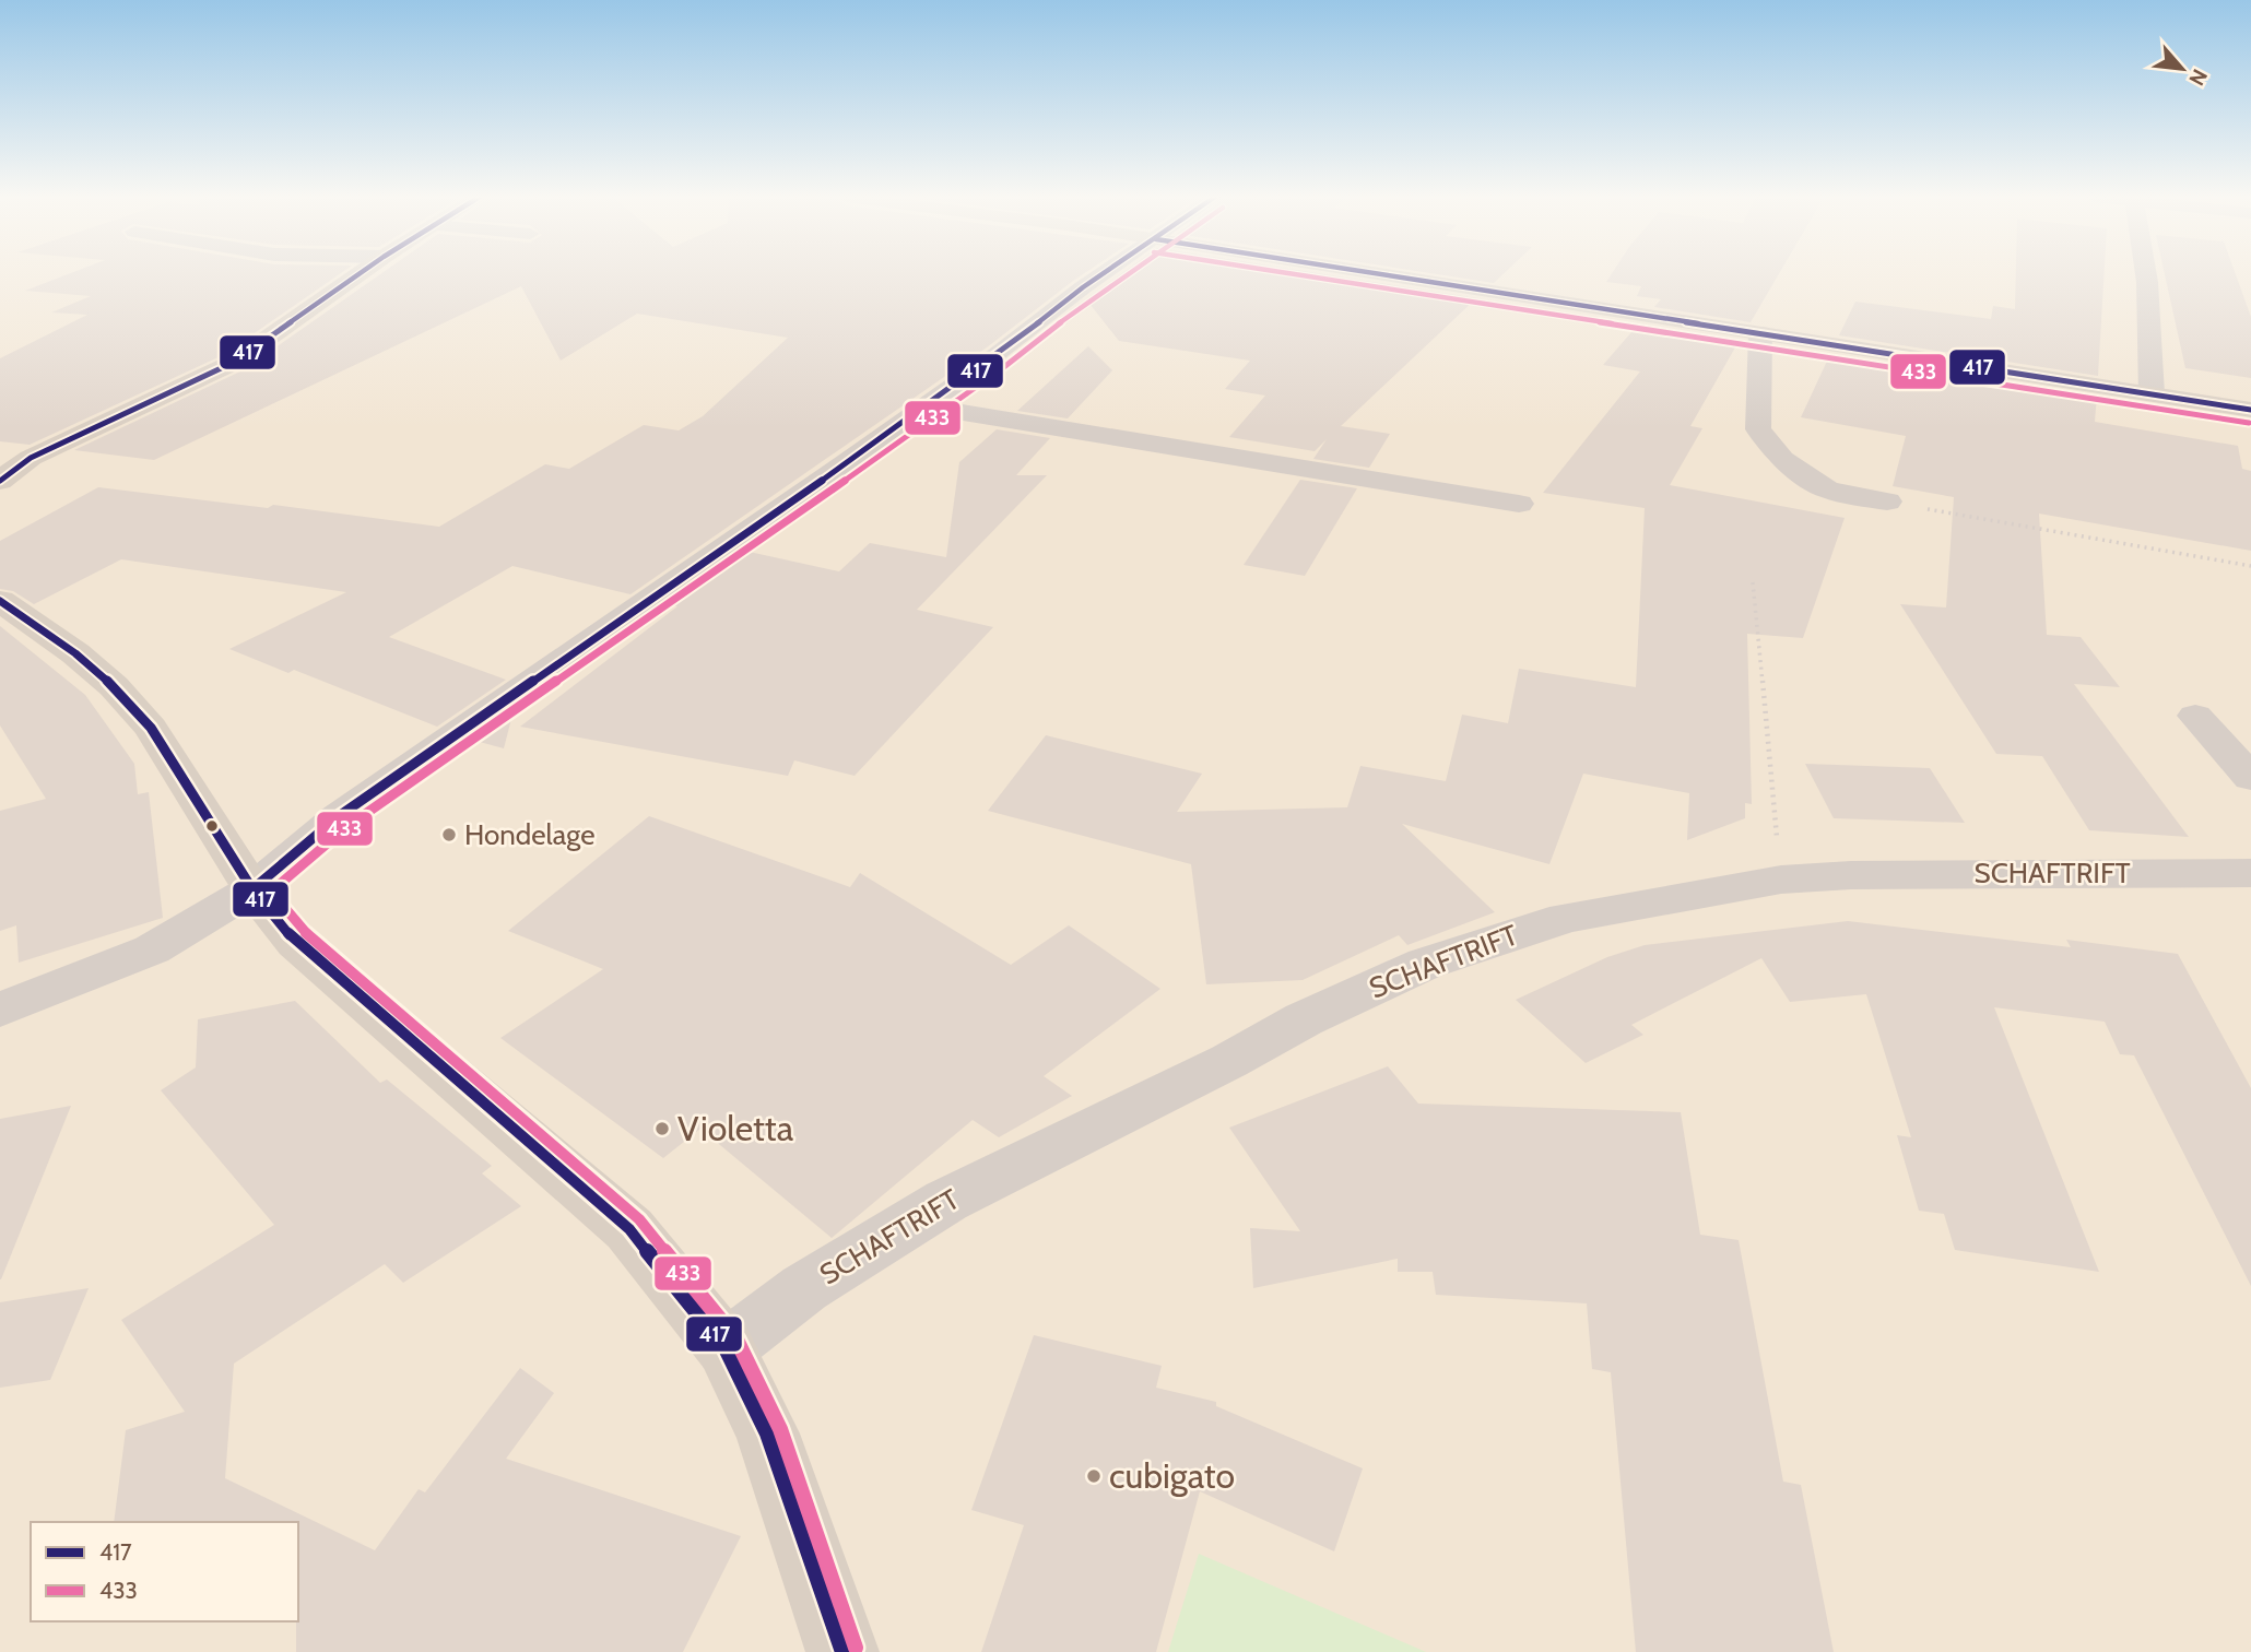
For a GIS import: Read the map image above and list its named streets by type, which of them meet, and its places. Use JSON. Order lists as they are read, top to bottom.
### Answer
{
  "streets": {
    "street": ["SCHAFTRIFT"]
  },
  "places": ["Hondelage", "Violetta", "cubigato"],
  "lines": ["transit line 417", "transit line 433"],
  "legend": ["417", "433"],
  "north": "bottom right"
}
